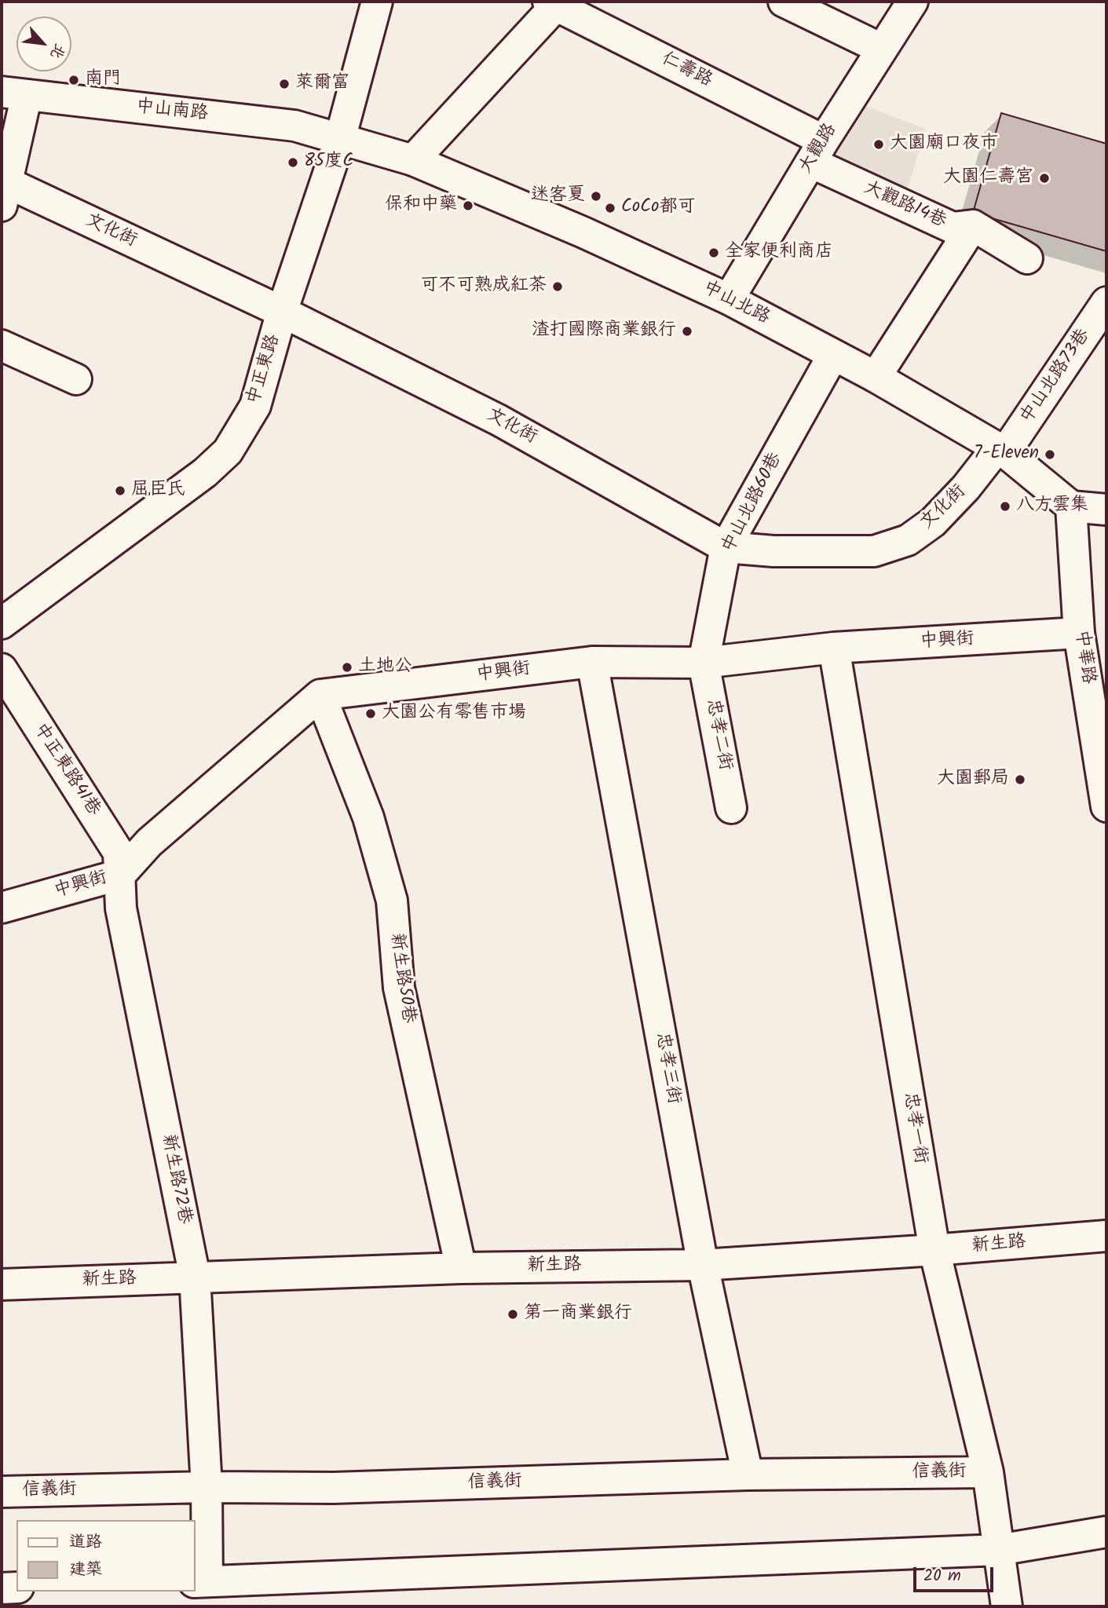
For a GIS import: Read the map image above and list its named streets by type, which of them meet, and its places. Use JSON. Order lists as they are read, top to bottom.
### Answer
{
  "streets": {
    "street": [
      "仁壽路",
      "中山南路",
      "大觀路",
      "大觀路14巷",
      "文化街",
      "中山北路",
      "中正東路",
      "中山北路73巷",
      "中山北路60巷",
      "中興街",
      "中華路",
      "忠孝二街",
      "中正東路41巷",
      "新生路50巷",
      "忠孝三街",
      "忠孝一街",
      "新生路72巷",
      "新生路",
      "信義街"
    ]
  },
  "crossings": [
    ["仁壽路", "大觀路"],
    ["仁壽路", "大觀路14巷"],
    ["中山南路", "中山北路"],
    ["中山南路", "中正東路"],
    ["大觀路", "大觀路14巷"],
    ["大觀路", "中山北路"],
    ["文化街", "中山北路"],
    ["文化街", "中正東路"],
    ["文化街", "中山北路73巷"],
    ["文化街", "中山北路60巷"],
    ["中山北路", "中正東路"],
    ["中山北路", "中山北路73巷"],
    ["中山北路", "中山北路60巷"],
    ["中山北路", "中華路"],
    ["中山北路60巷", "中興街"],
    ["中山北路60巷", "忠孝二街"],
    ["中興街", "中華路"],
    ["中興街", "忠孝二街"],
    ["中興街", "中正東路41巷"],
    ["中興街", "新生路50巷"],
    ["中興街", "忠孝三街"],
    ["中興街", "忠孝一街"],
    ["中興街", "新生路72巷"],
    ["中正東路41巷", "新生路72巷"],
    ["新生路50巷", "新生路"],
    ["忠孝三街", "新生路"],
    ["忠孝三街", "信義街"],
    ["忠孝一街", "新生路"],
    ["忠孝一街", "信義街"],
    ["新生路72巷", "新生路"],
    ["新生路72巷", "信義街"]
  ],
  "places": [
    "南門",
    "萊爾富",
    "大園廟口夜市",
    "85度C",
    "大園仁壽宮",
    "迷客夏",
    "保和中藥",
    "CoCo都可",
    "全家便利商店",
    "可不可熟成紅茶",
    "渣打國際商業銀行",
    "7-Eleven",
    "屈臣氏",
    "八方雲集",
    "土地公",
    "大園公有零售市場",
    "大園郵局",
    "第一商業銀行"
  ],
  "legend": ["道路", "建築"],
  "scale_bar": "20 m",
  "north": "bottom right"
}
